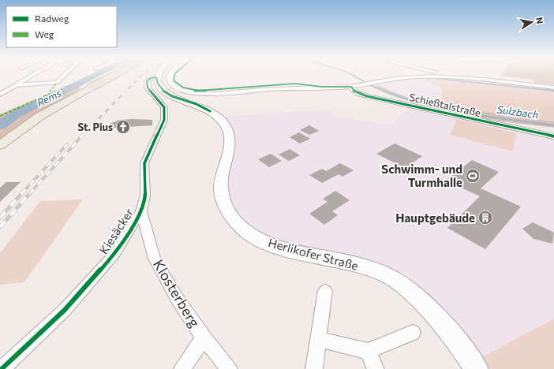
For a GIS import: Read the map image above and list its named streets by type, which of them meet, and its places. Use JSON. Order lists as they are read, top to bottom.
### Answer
{
  "streets": {
    "main road": ["Herlikofer Straße"],
    "street": ["Schießtalstraße", "Kiesäcker", "Klosterberg"]
  },
  "crossings": [
    ["Kiesäcker", "Herlikofer Straße"],
    ["Kiesäcker", "Klosterberg"]
  ],
  "water": ["Rems", "Sulzbach"],
  "places": {
    "church": ["St. Pius"],
    "sports": ["Schwimm- und Turmhalle"],
    "building": ["Hauptgebäude"]
  },
  "legend": ["Radweg", "Weg"],
  "north": "right"
}
